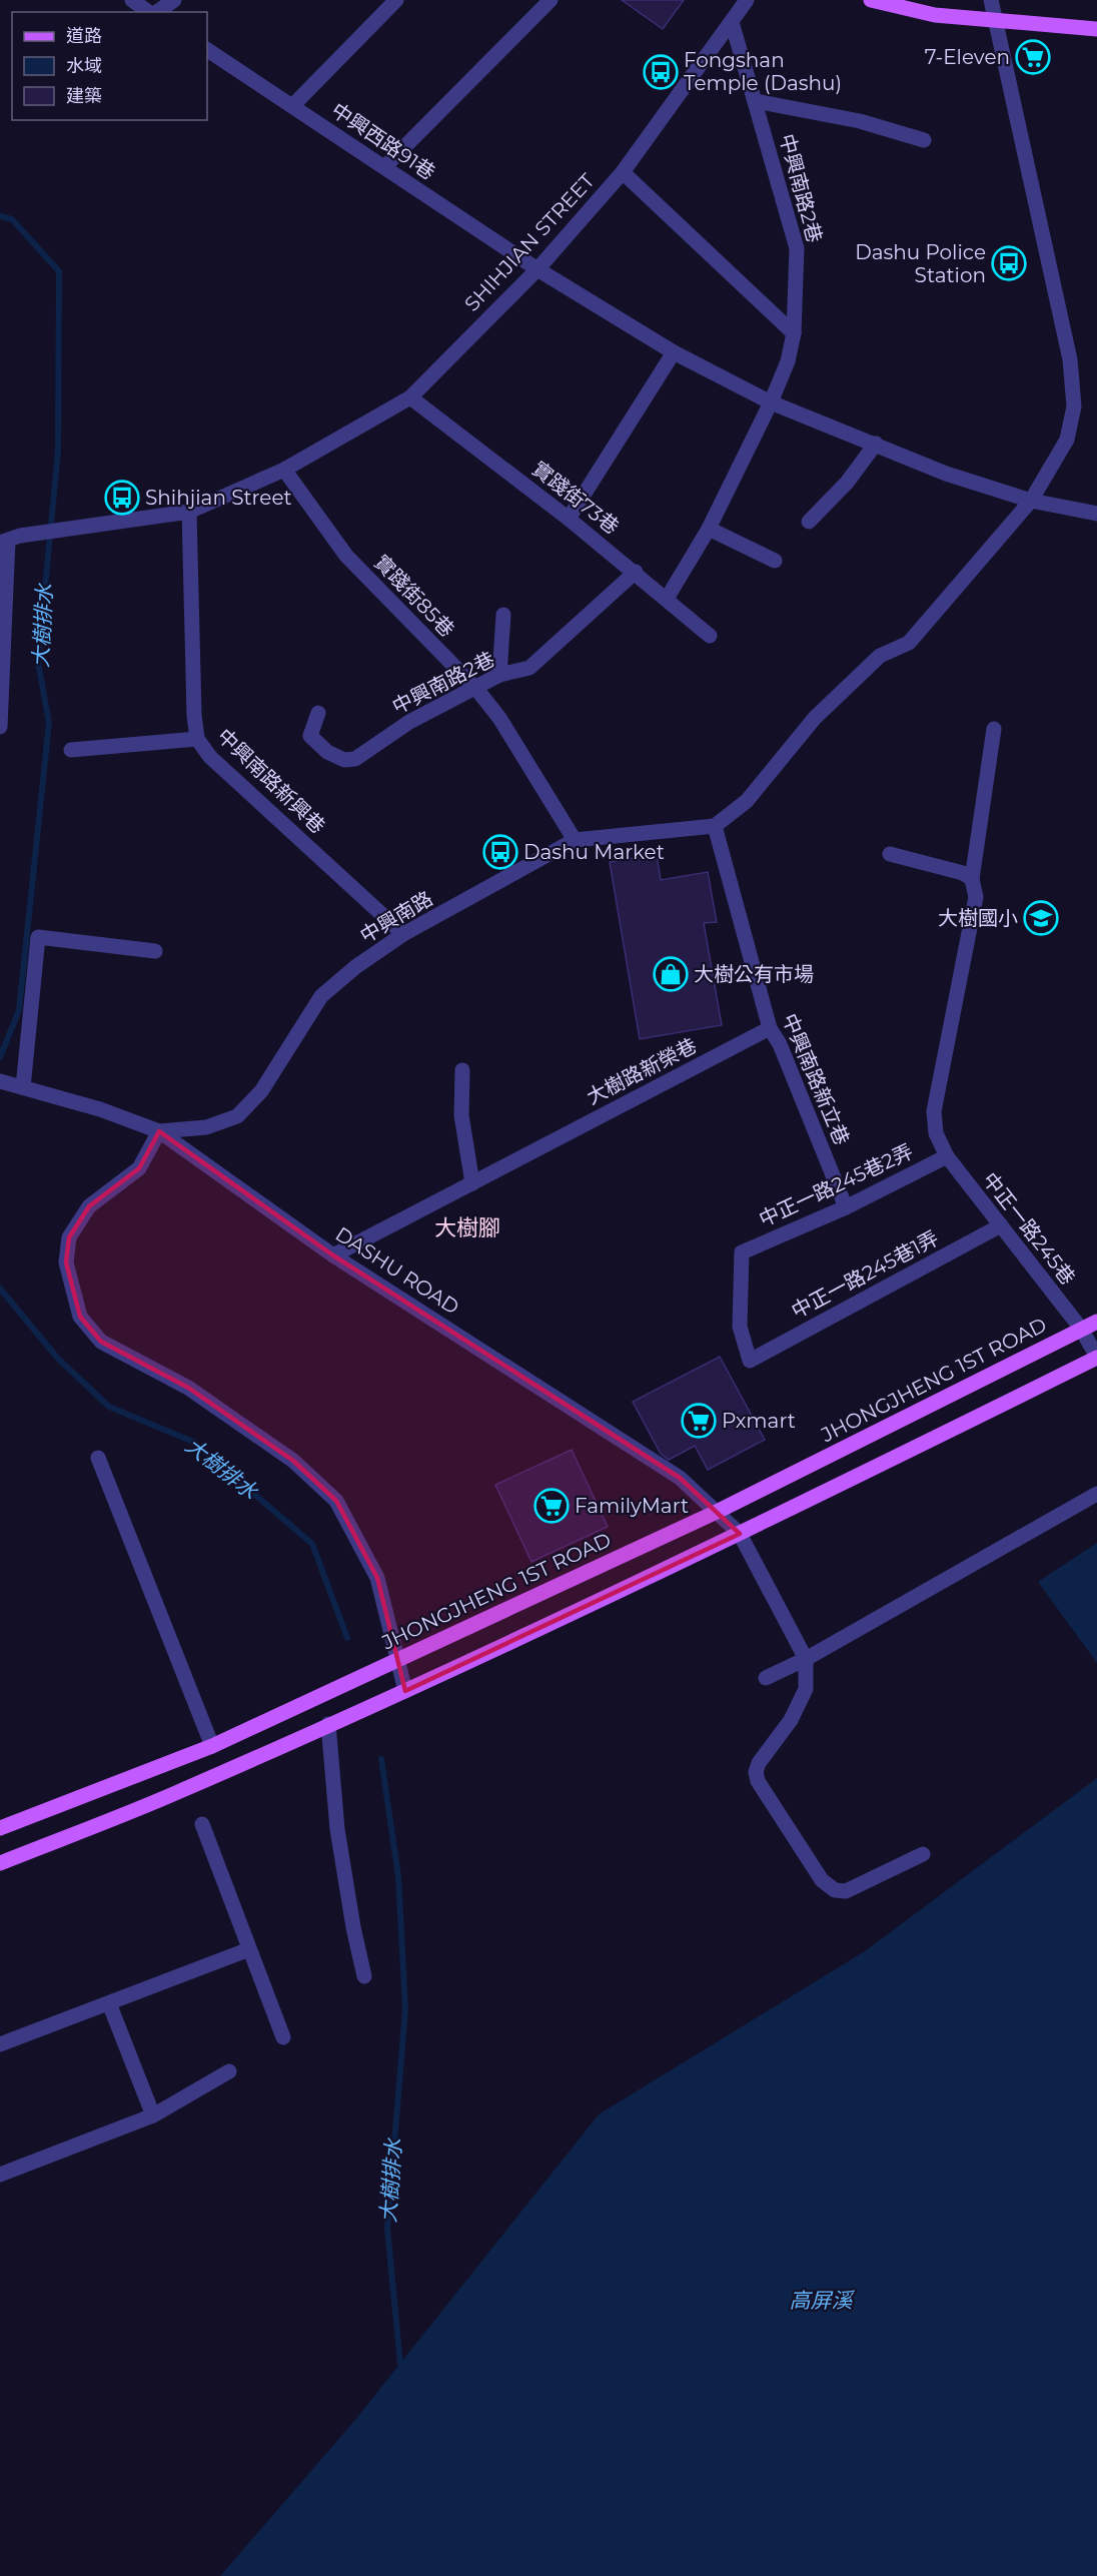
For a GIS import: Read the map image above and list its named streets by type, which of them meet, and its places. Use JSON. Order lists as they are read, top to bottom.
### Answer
{
  "streets": {
    "main road": ["JHONGJHENG 1ST ROAD"],
    "street": [
      "中興西路91巷",
      "中興南路2巷",
      "SHIHJIAN STREET",
      "實踐街73巷",
      "實踐街85巷",
      "中興南路新興巷",
      "中興南路",
      "大樹路新榮巷",
      "中興南路新立巷",
      "中正一路245巷2弄",
      "中正一路245巷",
      "DASHU ROAD",
      "中正一路245巷1弄"
    ]
  },
  "crossings": [
    ["中興西路91巷", "SHIHJIAN STREET"],
    ["中興南路2巷", "SHIHJIAN STREET"],
    ["中興南路2巷", "實踐街73巷"],
    ["中興南路2巷", "實踐街85巷"],
    ["SHIHJIAN STREET", "實踐街73巷"],
    ["SHIHJIAN STREET", "實踐街85巷"],
    ["SHIHJIAN STREET", "中興南路新興巷"],
    ["實踐街85巷", "中興南路"],
    ["中興南路新興巷", "中興南路"],
    ["中興南路", "中興南路新立巷"],
    ["中興南路", "DASHU ROAD"],
    ["大樹路新榮巷", "中興南路新立巷"],
    ["大樹路新榮巷", "DASHU ROAD"],
    ["中興南路新立巷", "中正一路245巷2弄"],
    ["中正一路245巷2弄", "中正一路245巷"],
    ["中正一路245巷2弄", "中正一路245巷1弄"],
    ["中正一路245巷", "中正一路245巷1弄"],
    ["中正一路245巷", "JHONGJHENG 1ST ROAD"],
    ["DASHU ROAD", "JHONGJHENG 1ST ROAD"]
  ],
  "districts": ["大樹腳"],
  "water": ["大樹排水", "高屏溪"],
  "places": {
    "supermarket": ["7-Eleven", "Pxmart", "FamilyMart"],
    "bus stop": [
      "Fongshan Temple (Dashu)",
      "Dashu Police Station",
      "Shihjian Street",
      "Dashu Market"
    ],
    "school or university": ["大樹國小"],
    "shop": ["大樹公有市場"]
  },
  "legend": ["道路", "水域", "建築"]
}
